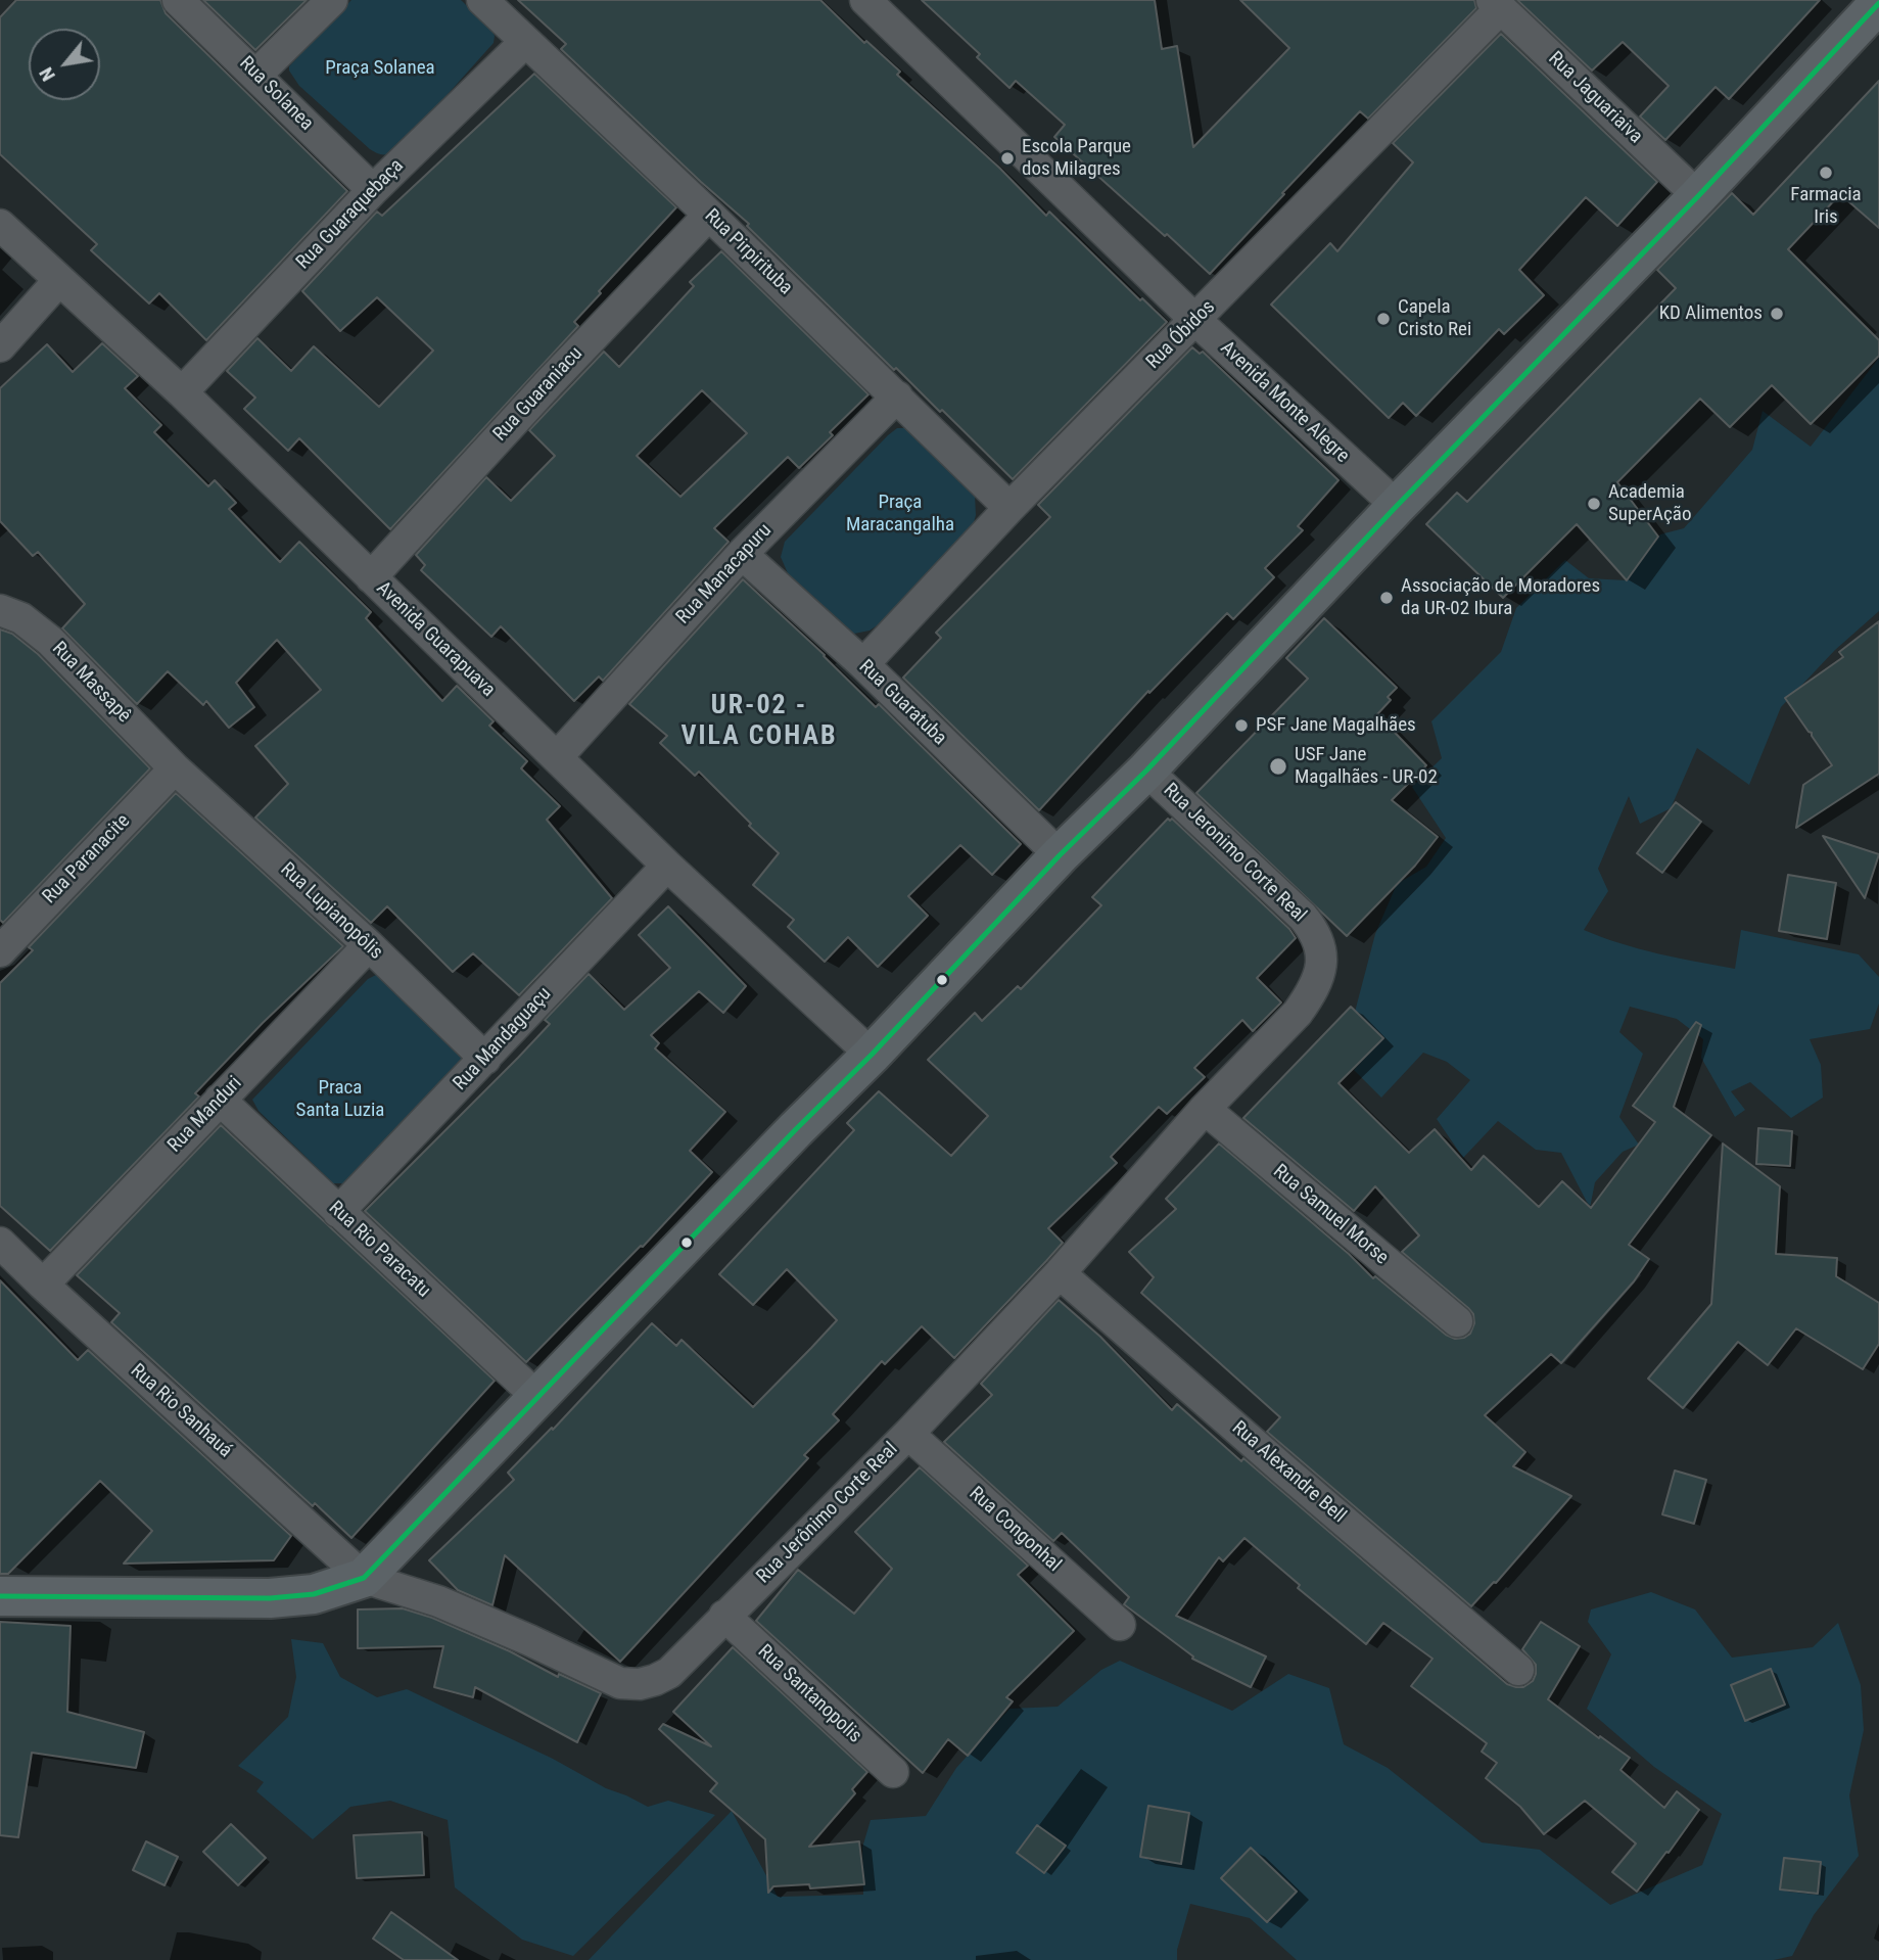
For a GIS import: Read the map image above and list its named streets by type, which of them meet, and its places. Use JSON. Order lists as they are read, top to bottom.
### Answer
{
  "streets": {
    "street": [
      "Rua Solanea",
      "Rua Jaguariaiva",
      "Rua Guaraquebaça",
      "Rua Pirpirituba",
      "Rua Óbidos",
      "Rua Guaraniacu",
      "Avenida Monte Alegre",
      "Rua Manacapuru",
      "Avenida Guarapuava",
      "Rua Massapê",
      "Rua Guaratuba",
      "Rua Jeronimo Corte Real",
      "Rua Paranacite",
      "Rua Lupianopôlis",
      "Rua Mandaguaçu",
      "Rua Manduri",
      "Rua Samuel Morse",
      "Rua Rio Paracatu",
      "Rua Rio Sanhauá",
      "Rua Alexandre Bell",
      "Rua Jerônimo Corte Real",
      "Rua Congonhal",
      "Rua Santanopolis"
    ]
  },
  "crossings": [
    ["Rua Solanea", "Rua Guaraquebaça"],
    ["Rua Jaguariaiva", "Rua Óbidos"],
    ["Rua Guaraquebaça", "Rua Pirpirituba"],
    ["Rua Guaraquebaça", "Avenida Guarapuava"],
    ["Rua Pirpirituba", "Rua Óbidos"],
    ["Rua Pirpirituba", "Rua Guaraniacu"],
    ["Rua Pirpirituba", "Rua Manacapuru"],
    ["Rua Óbidos", "Avenida Monte Alegre"],
    ["Rua Óbidos", "Rua Guaratuba"],
    ["Rua Guaraniacu", "Avenida Guarapuava"],
    ["Rua Manacapuru", "Avenida Guarapuava"],
    ["Rua Manacapuru", "Rua Guaratuba"],
    ["Avenida Guarapuava", "Rua Mandaguaçu"],
    ["Rua Massapê", "Rua Paranacite"],
    ["Rua Massapê", "Rua Lupianopôlis"],
    ["Rua Jeronimo Corte Real", "Rua Samuel Morse"],
    ["Rua Jeronimo Corte Real", "Rua Jerônimo Corte Real"],
    ["Rua Paranacite", "Rua Lupianopôlis"],
    ["Rua Lupianopôlis", "Rua Mandaguaçu"],
    ["Rua Lupianopôlis", "Rua Manduri"],
    ["Rua Mandaguaçu", "Rua Rio Paracatu"],
    ["Rua Manduri", "Rua Rio Paracatu"],
    ["Rua Manduri", "Rua Rio Sanhauá"],
    ["Rua Samuel Morse", "Rua Jerônimo Corte Real"],
    ["Rua Rio Sanhauá", "Rua Jerônimo Corte Real"],
    ["Rua Alexandre Bell", "Rua Jerônimo Corte Real"],
    ["Rua Jerônimo Corte Real", "Rua Congonhal"],
    ["Rua Jerônimo Corte Real", "Rua Santanopolis"]
  ],
  "districts": ["UR-02 - VILA COHAB"],
  "parks": ["Praça Solanea", "Praça Maracangalha", "Praca Santa Luzia"],
  "places": [
    "Escola Parque dos Milagres",
    "Farmacia Iris",
    "KD Alimentos",
    "Capela Cristo Rei",
    "Academia SuperAção",
    "Associação de Moradores da UR-02 Ibura",
    "PSF Jane Magalhães",
    "USF Jane Magalhães - UR-02"
  ],
  "north": "bottom left"
}
